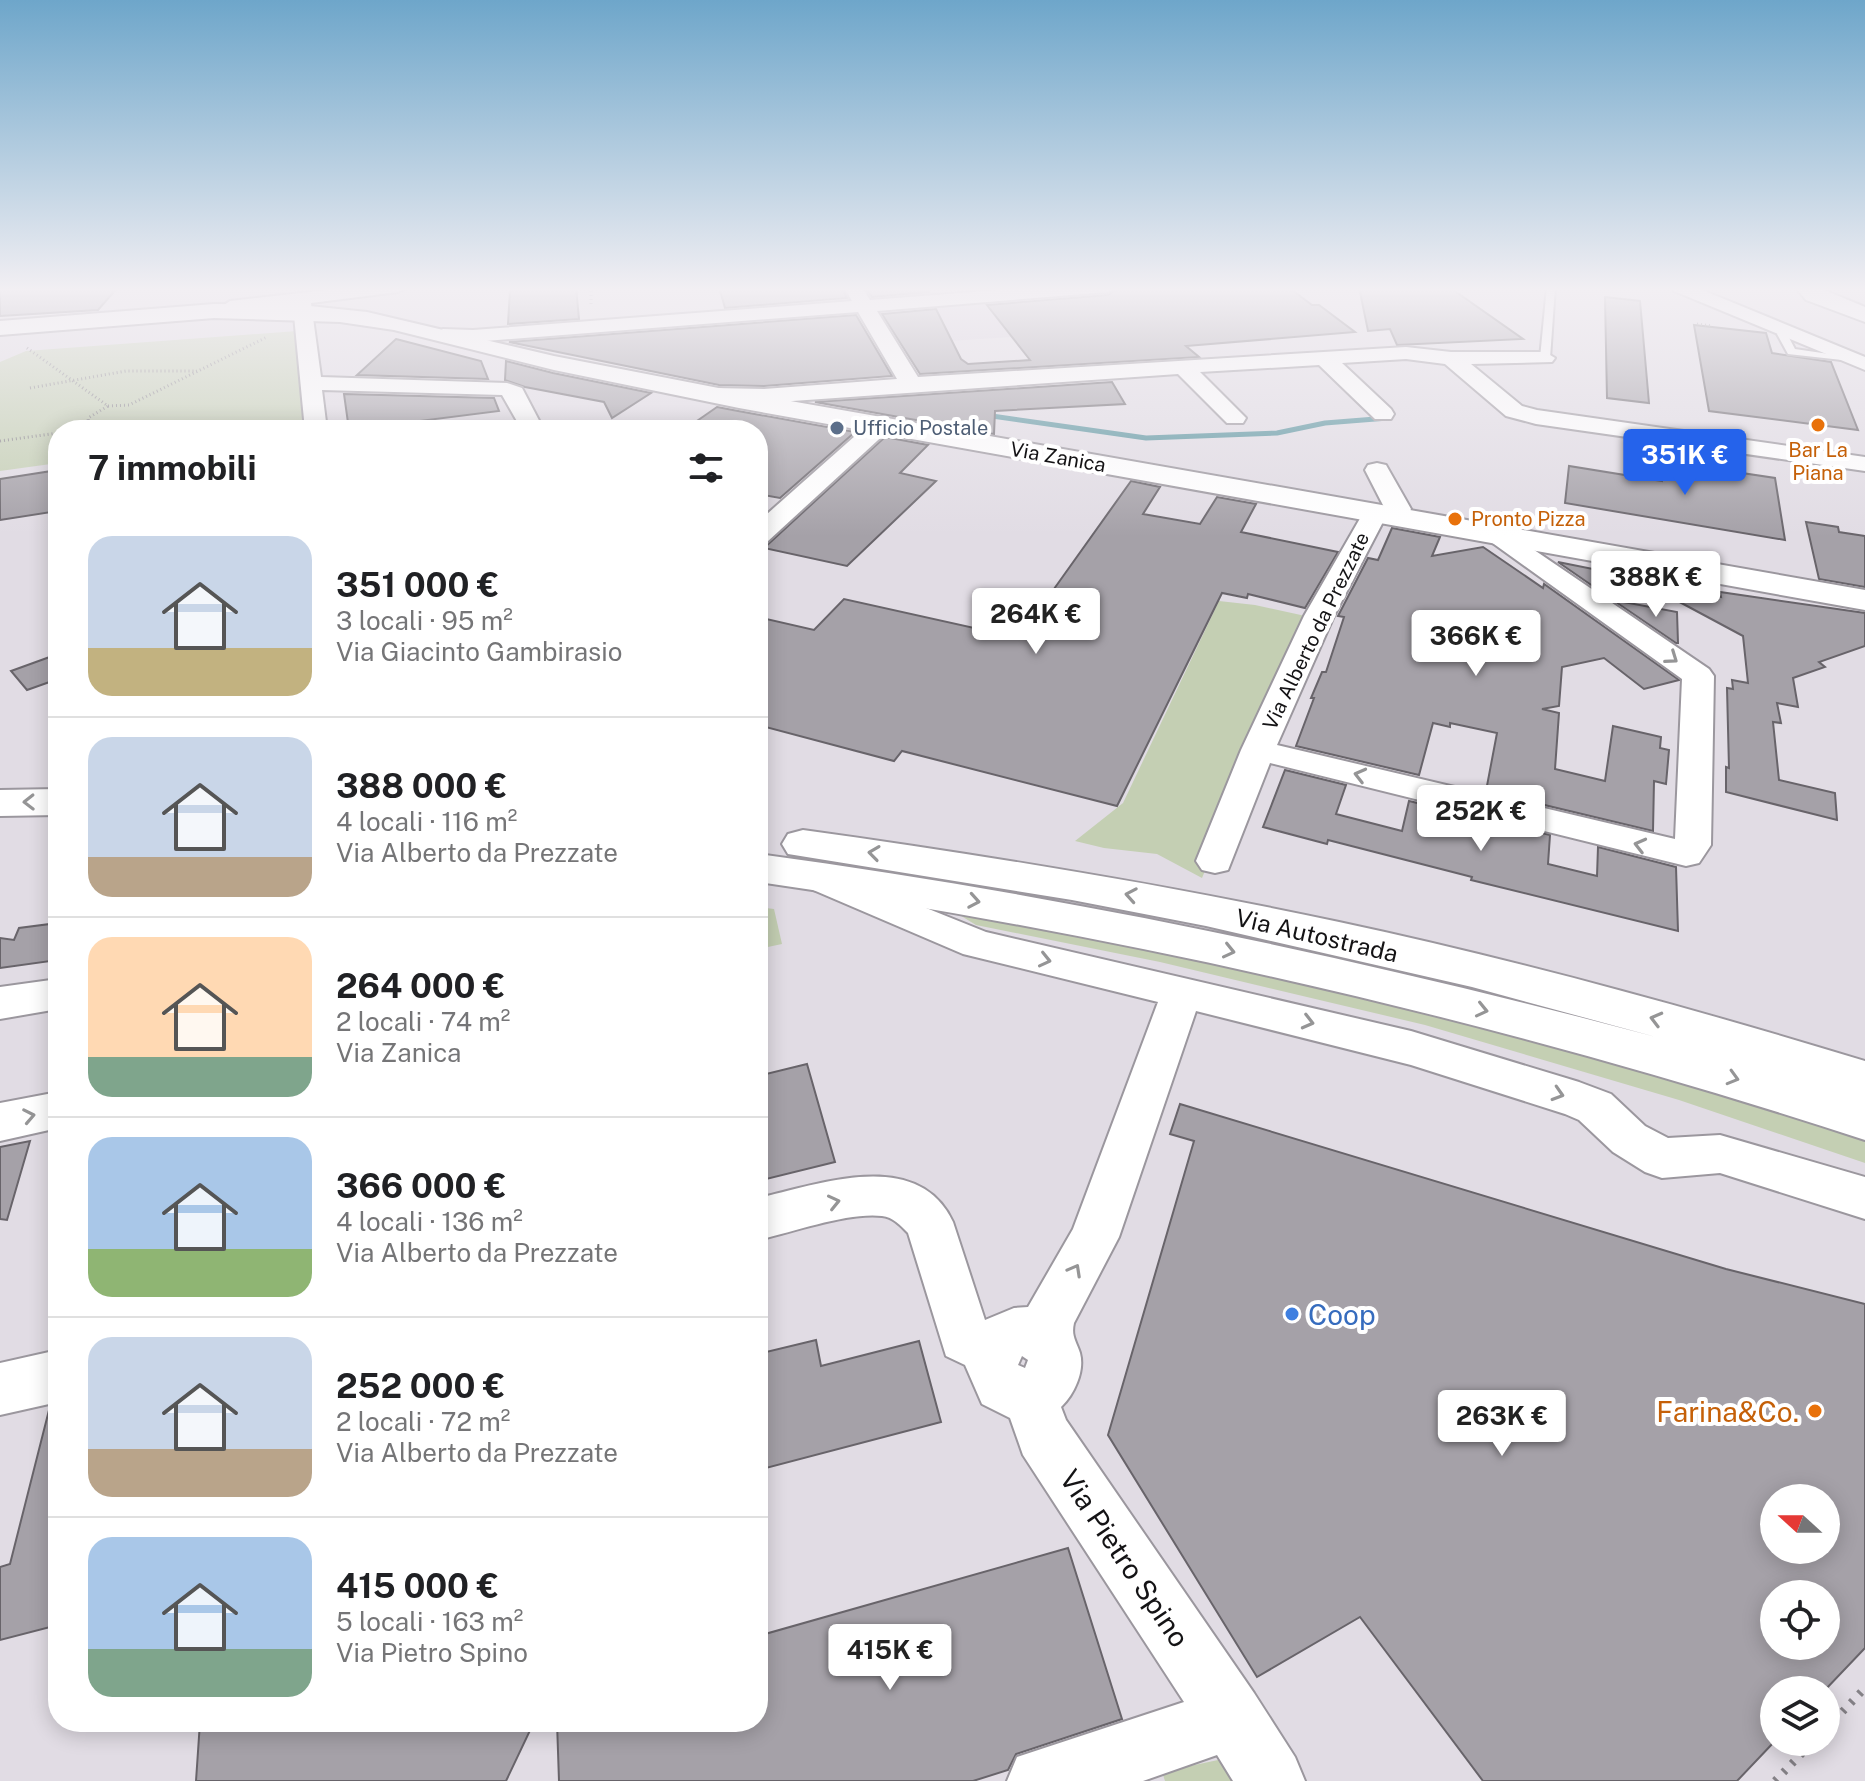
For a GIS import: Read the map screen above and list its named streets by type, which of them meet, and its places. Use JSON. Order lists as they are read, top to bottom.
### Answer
{
  "streets": {
    "main road": ["Via Zanica", "Via Autostrada"],
    "street": ["Via Alberto da Prezzate", "Via Pietro Spino"]
  },
  "crossings": [
    ["Via Zanica", "Via Alberto da Prezzate"]
  ],
  "places": [
    "Bar La Piana",
    "Ufficio Postale",
    "Pronto Pizza",
    "Coop",
    "Farina&Co."
  ],
  "north": "left",
  "page": {
    "heading": "7 immobili",
    "price": [
      "351K €",
      "388K €",
      "264K €",
      "366K €",
      "252K €",
      "263K €",
      "415K €"
    ],
    "list": [
      {
        "name": "351 000 €",
        "note": "3 locali · 95 m² · Via Giacinto Gambirasio"
      },
      {
        "name": "388 000 €",
        "note": "4 locali · 116 m² · Via Alberto da Prezzate"
      },
      {
        "name": "264 000 €",
        "note": "2 locali · 74 m² · Via Zanica"
      },
      {
        "name": "366 000 €",
        "note": "4 locali · 136 m² · Via Alberto da Prezzate"
      },
      {
        "name": "252 000 €",
        "note": "2 locali · 72 m² · Via Alberto da Prezzate"
      },
      {
        "name": "415 000 €",
        "note": "5 locali · 163 m² · Via Pietro Spino"
      }
    ]
  }
}
